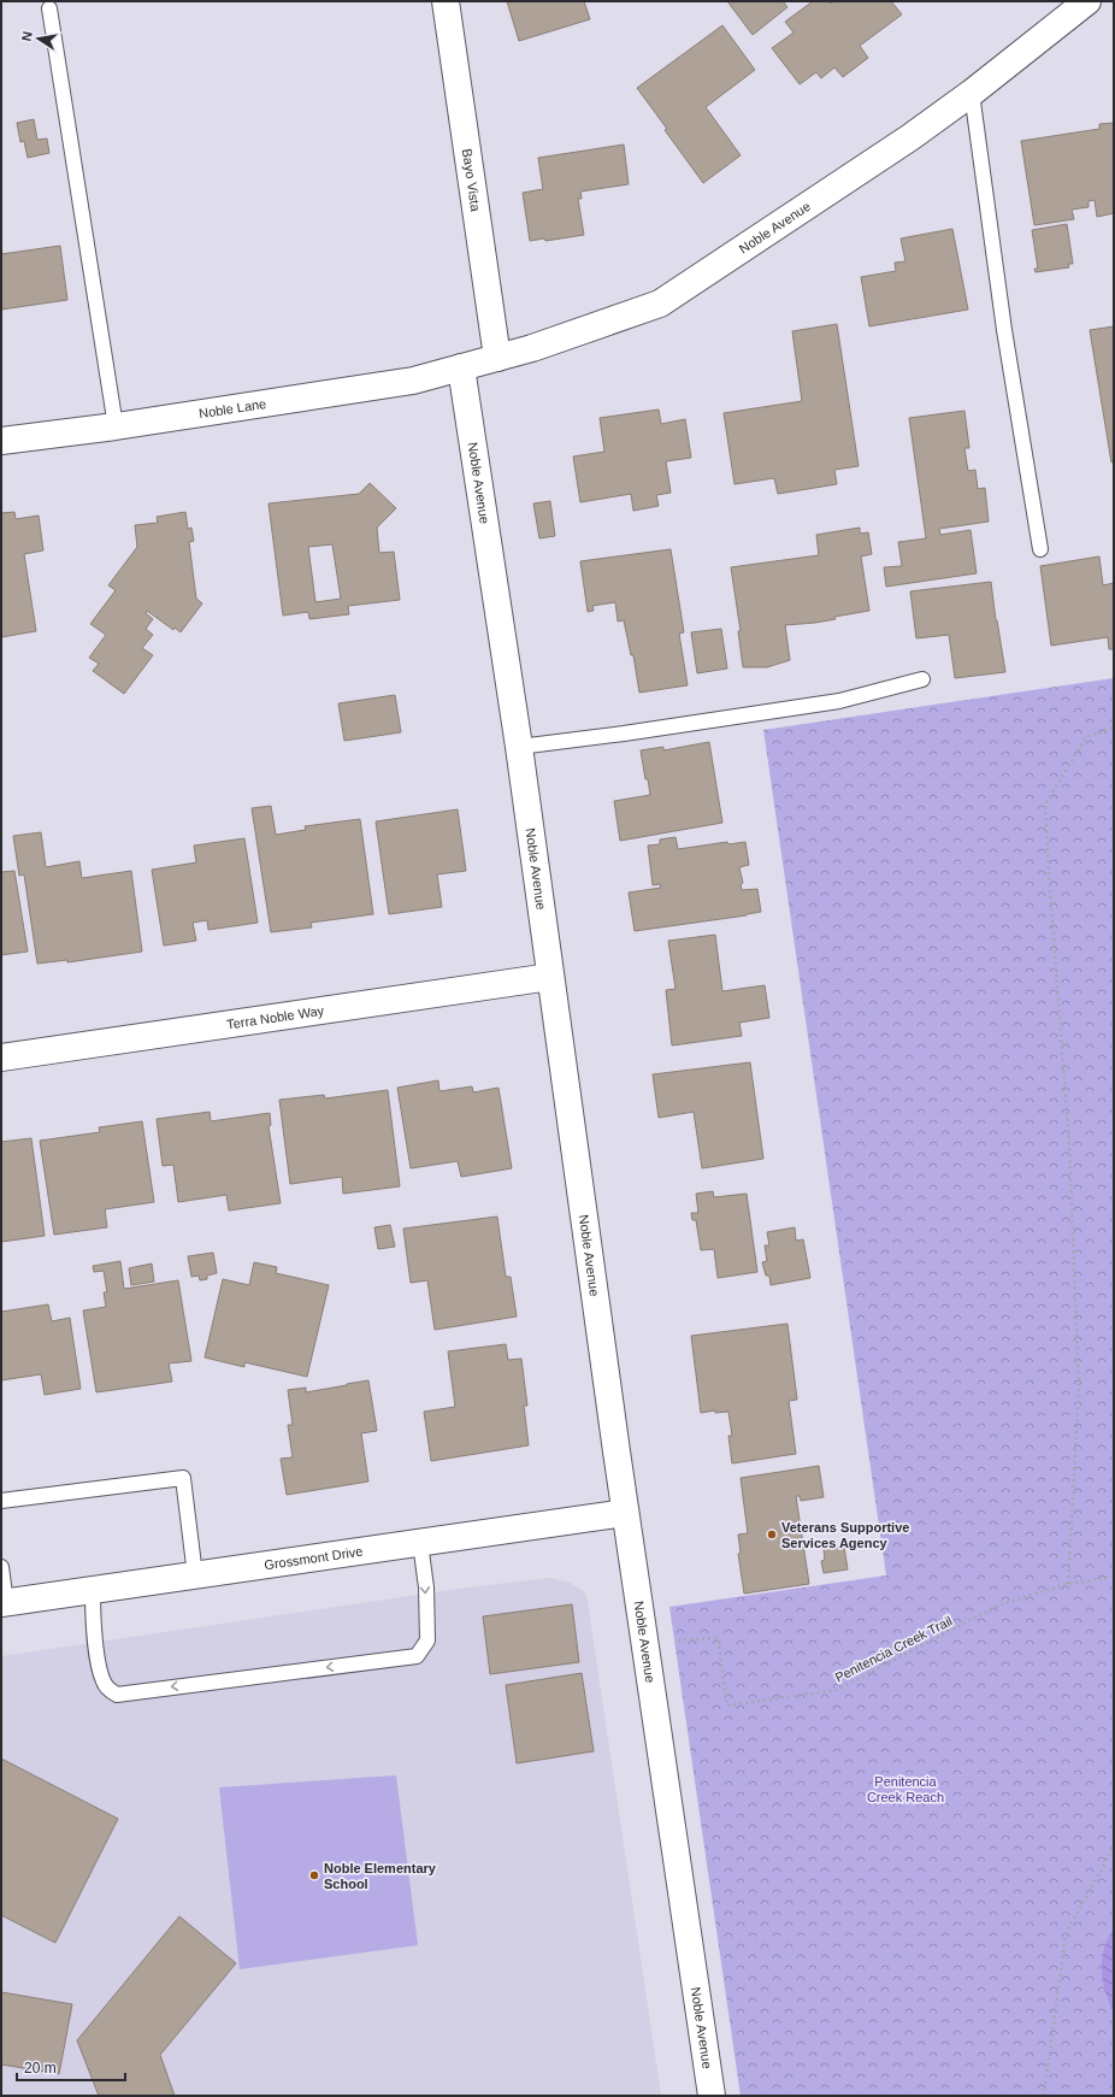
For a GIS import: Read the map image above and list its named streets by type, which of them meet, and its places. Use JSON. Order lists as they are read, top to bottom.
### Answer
{
  "streets": {
    "street": [
      "Bayo Vista",
      "Noble Avenue",
      "Noble Lane",
      "Terra Noble Way",
      "Grossmont Drive"
    ],
    "path": ["Penitencia Creek Trail"]
  },
  "crossings": [
    ["Bayo Vista", "Noble Avenue"],
    ["Noble Avenue", "Noble Lane"],
    ["Noble Avenue", "Terra Noble Way"],
    ["Noble Avenue", "Grossmont Drive"],
    ["Noble Avenue", "Penitencia Creek Trail"]
  ],
  "parks": ["Penitencia Creek Reach"],
  "places": ["Veterans Supportive Services Agency", "Noble Elementary School"],
  "scale_bar": "20 m",
  "north": "left"
}
